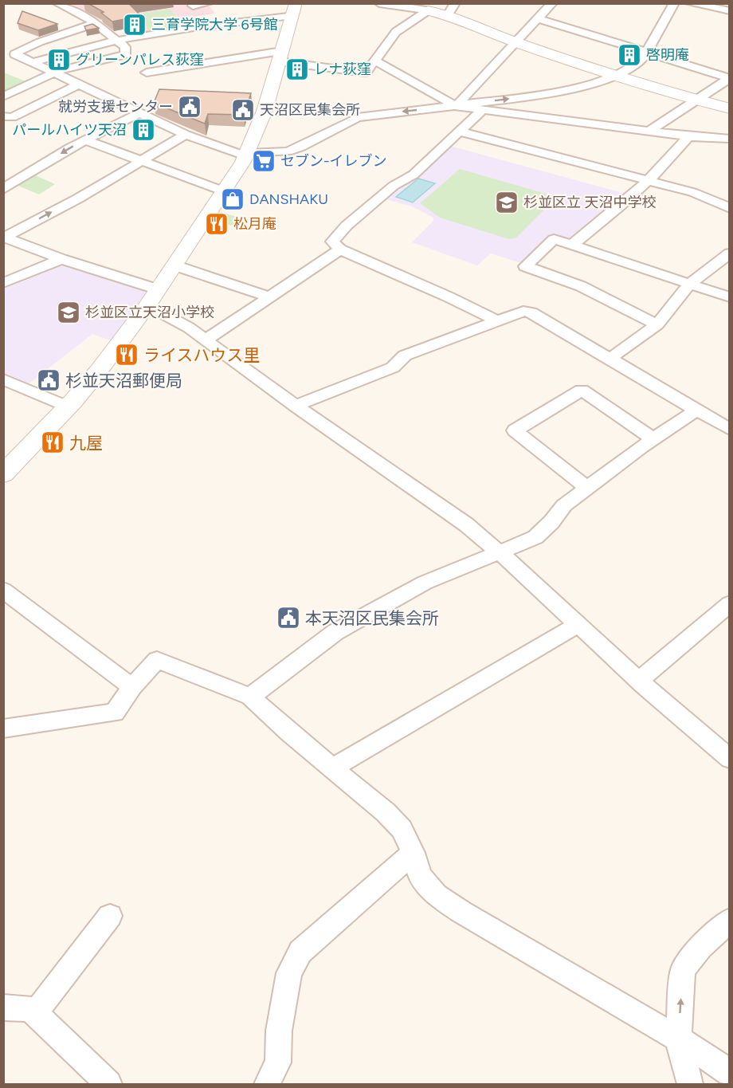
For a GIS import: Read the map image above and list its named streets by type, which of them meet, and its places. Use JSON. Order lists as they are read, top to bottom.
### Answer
{
  "places": {
    "building": [
      "三育学院大学 6号館",
      "啓明庵",
      "グリーンパレス荻窪",
      "レナ荻窪",
      "パールハイツ天沼"
    ],
    "public building": [
      "就労支援センター",
      "天沼区民集会所",
      "杉並天沼郵便局",
      "本天沼区民集会所"
    ],
    "supermarket": ["セブン-イレブン"],
    "shop": ["DANSHAKU"],
    "school or university": ["杉並区立 天沼中学校", "杉並区立天沼小学校"],
    "restaurant": ["松月庵", "ライスハウス里", "九屋"]
  }
}
